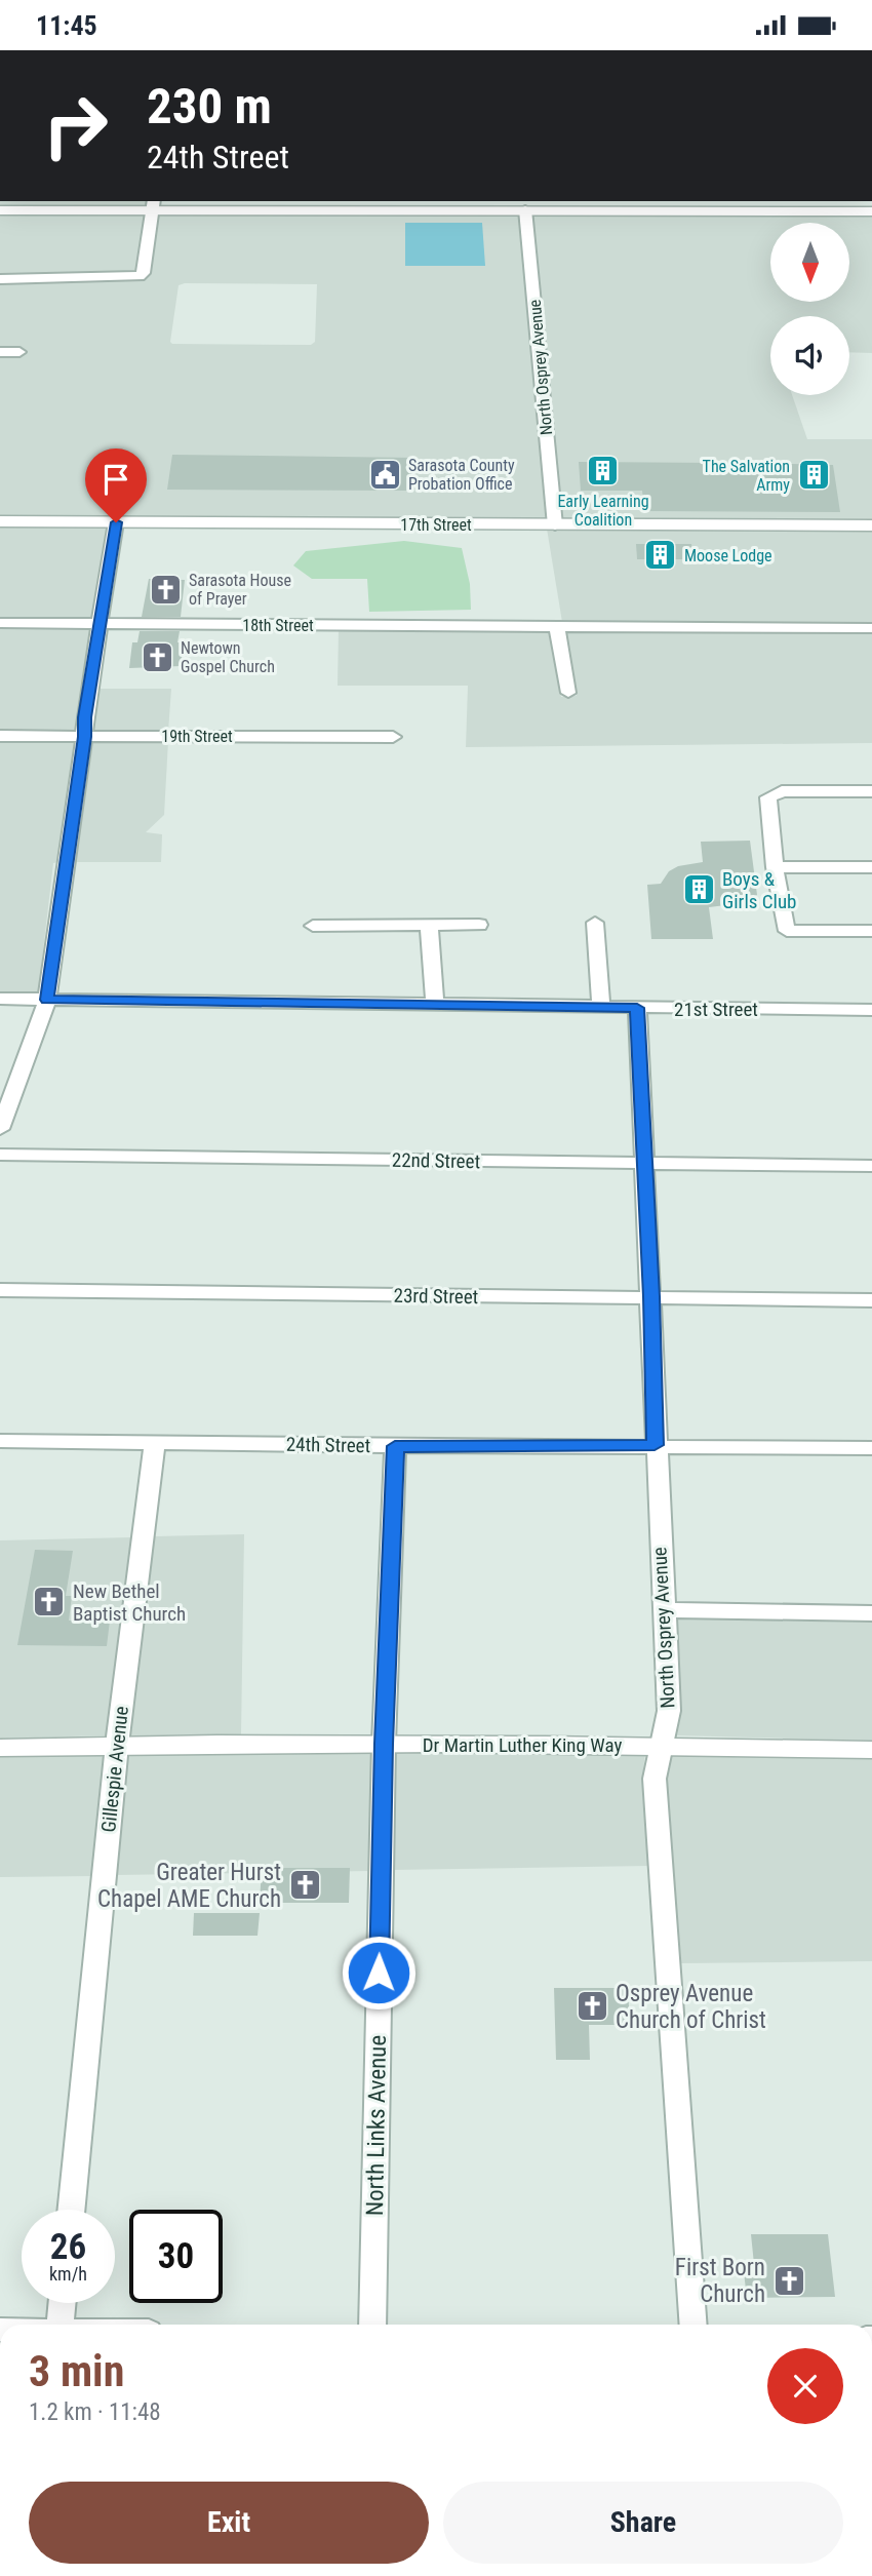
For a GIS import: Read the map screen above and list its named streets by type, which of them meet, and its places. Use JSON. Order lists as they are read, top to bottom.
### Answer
{
  "streets": {
    "street": [
      "North Osprey Avenue",
      "17th Street",
      "18th Street",
      "19th Street",
      "21st Street",
      "22nd Street",
      "23rd Street",
      "24th Street",
      "Dr Martin Luther King Way",
      "Gillespie Avenue",
      "North Links Avenue"
    ]
  },
  "crossings": [
    ["North Osprey Avenue", "17th Street"],
    ["North Osprey Avenue", "21st Street"],
    ["North Osprey Avenue", "22nd Street"],
    ["North Osprey Avenue", "23rd Street"],
    ["North Osprey Avenue", "24th Street"],
    ["North Osprey Avenue", "Dr Martin Luther King Way"],
    ["24th Street", "Gillespie Avenue"],
    ["24th Street", "North Links Avenue"],
    ["Dr Martin Luther King Way", "Gillespie Avenue"],
    ["Dr Martin Luther King Way", "North Links Avenue"]
  ],
  "places": {
    "building": [
      "Early Learning Coalition",
      "The Salvation Army",
      "Moose Lodge",
      "Boys & Girls Club"
    ],
    "public building": ["Sarasota County Probation Office"],
    "church": [
      "Sarasota House of Prayer",
      "Newtown Gospel Church",
      "New Bethel Baptist Church",
      "Greater Hurst Chapel AME Church",
      "Osprey Avenue Church of Christ",
      "First Born Church"
    ]
  },
  "north": "bottom",
  "page": {
    "status": "11:45",
    "turn": ["230 m", "24th Street"],
    "speed": "26 km/h",
    "limit": "30",
    "heading": ["3 min", "1.2 km · 11:48"],
    "buttons": ["Exit", "Share"]
  }
}
